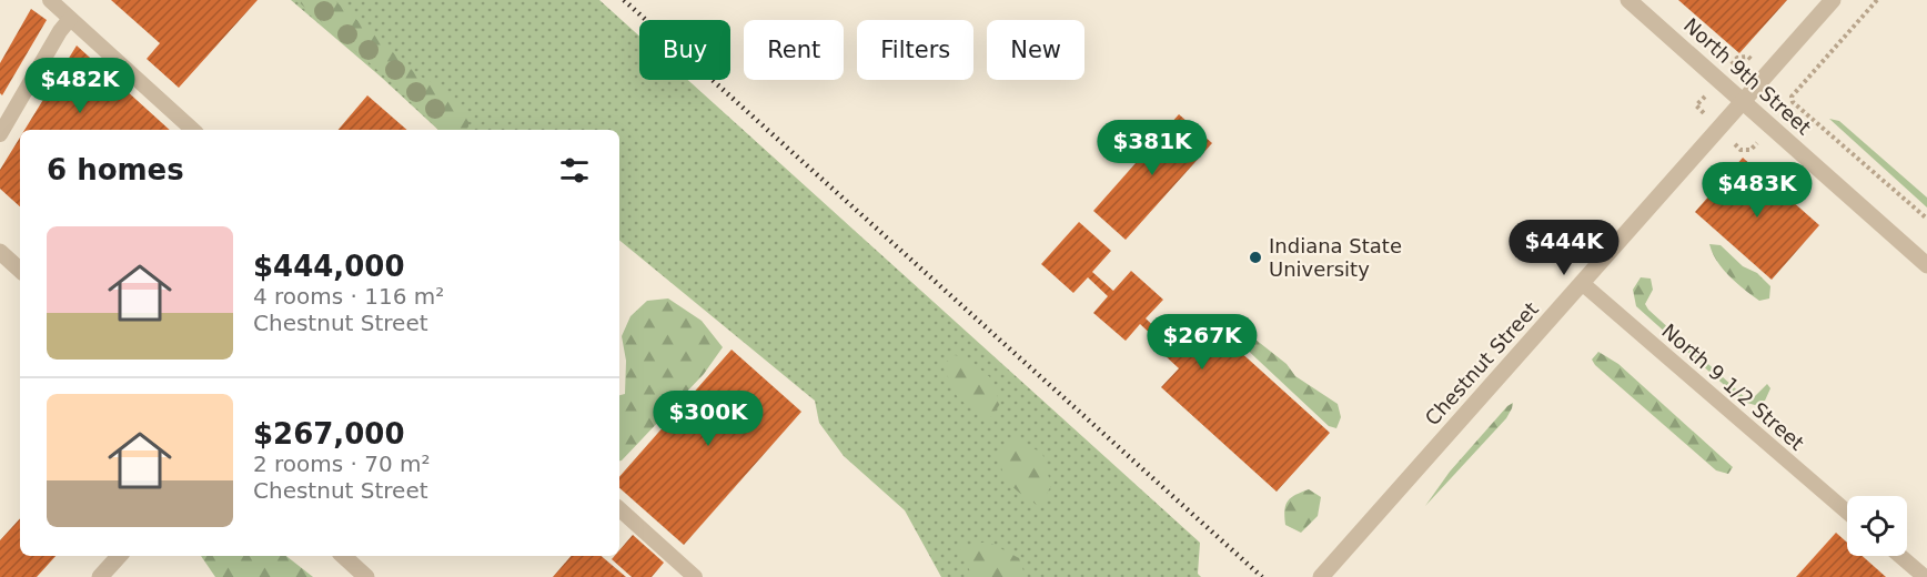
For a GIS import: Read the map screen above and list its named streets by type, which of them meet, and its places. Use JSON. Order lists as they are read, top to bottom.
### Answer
{
  "streets": {
    "street": ["North 9th Street", "Chestnut Street"],
    "lane": ["North 9 1/2 Street"]
  },
  "crossings": [
    ["North 9th Street", "Chestnut Street"],
    ["Chestnut Street", "North 9 1/2 Street"]
  ],
  "places": ["Indiana State University"],
  "page": {
    "chip": [
      "Buy",
      "Rent",
      "Filters",
      "New"
    ],
    "price": [
      "$482K",
      "$381K",
      "$483K",
      "$444K",
      "$267K",
      "$300K"
    ],
    "heading": "6 homes",
    "list": [
      {
        "name": "$444,000",
        "note": "4 rooms · 116 m² · Chestnut Street"
      },
      {
        "name": "$267,000",
        "note": "2 rooms · 70 m² · Chestnut Street"
      }
    ]
  }
}
